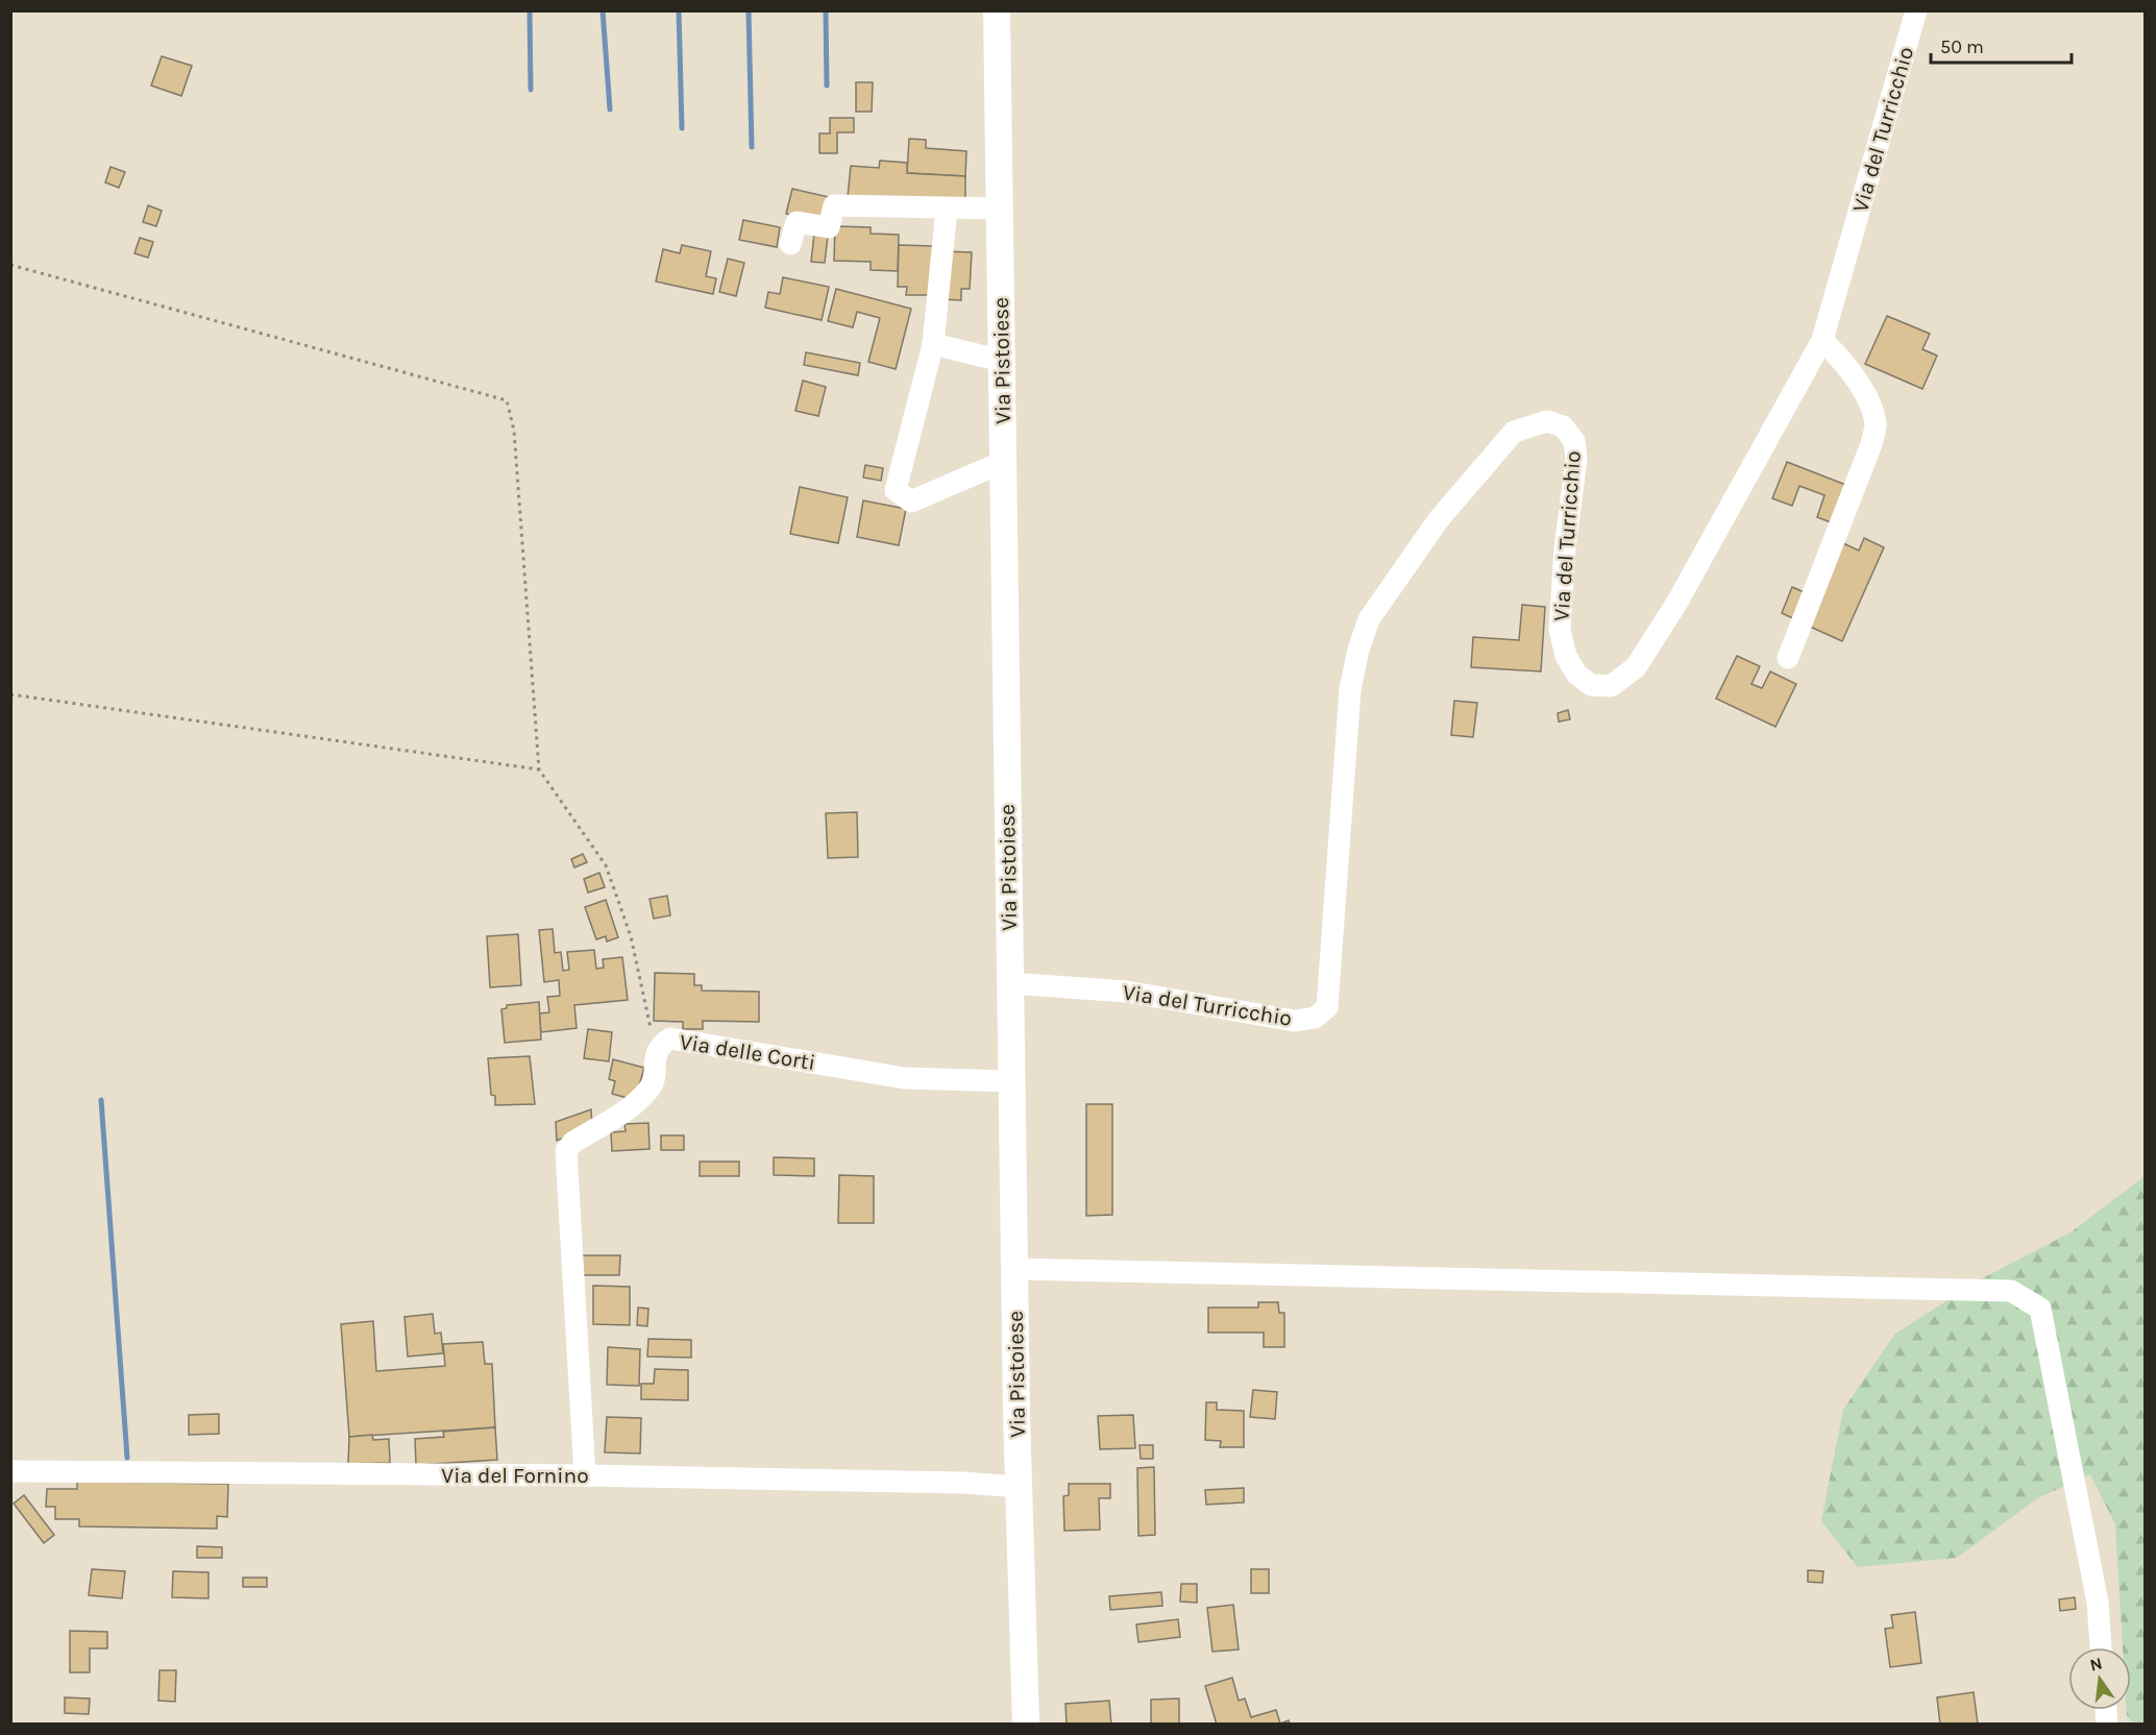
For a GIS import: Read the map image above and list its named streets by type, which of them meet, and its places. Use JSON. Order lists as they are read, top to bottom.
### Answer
{
  "streets": {
    "main road": ["Via Pistoiese"],
    "street": ["Via del Turricchio", "Via delle Corti", "Via del Fornino"]
  },
  "crossings": [
    ["Via del Turricchio", "Via Pistoiese"],
    ["Via Pistoiese", "Via delle Corti"],
    ["Via Pistoiese", "Via del Fornino"],
    ["Via delle Corti", "Via del Fornino"]
  ],
  "scale_bar": "50 m",
  "north": "top"
}
